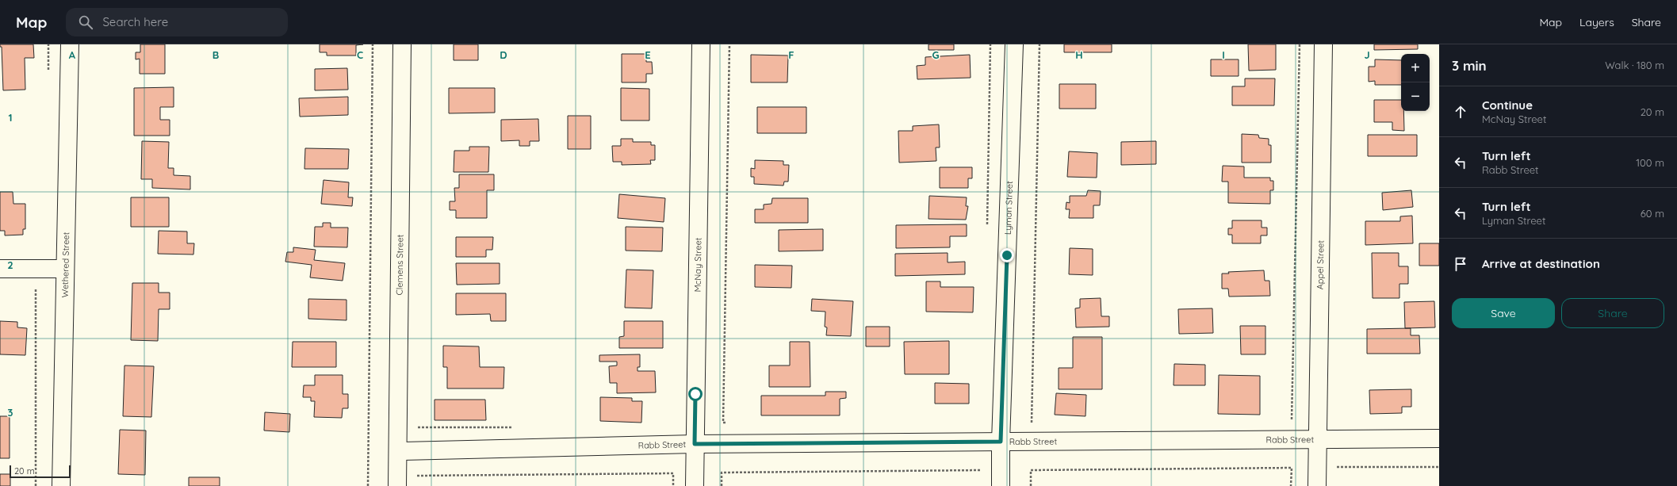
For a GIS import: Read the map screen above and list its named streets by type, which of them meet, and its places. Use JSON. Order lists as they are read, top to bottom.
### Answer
{
  "streets": {
    "street": [
      "Lyman Street",
      "Wethered Street",
      "McNay Street",
      "Appel Street",
      "Clemens Street",
      "Rabb Street"
    ]
  },
  "crossings": [
    ["Lyman Street", "Rabb Street"],
    ["McNay Street", "Rabb Street"],
    ["Appel Street", "Rabb Street"],
    ["Clemens Street", "Rabb Street"]
  ],
  "scale_bar": "20 m",
  "page": {
    "header": "Map",
    "search": "Search here",
    "nav": ["Map", "Layers", "Share"],
    "heading": ["3 min", "Walk · 180 m"],
    "map_buttons": ["+", "−"],
    "list": [
      ["Continue", "McNay Street", "20 m"],
      ["Turn left", "Rabb Street", "100 m"],
      ["Turn left", "Lyman Street", "60 m"],
      "Arrive at destination"
    ],
    "buttons": ["Save", "Share"],
    "scale": "20 m"
  },
  "grid": {
    "columns": [
      "A",
      "B",
      "C",
      "D",
      "E",
      "F",
      "G",
      "H",
      "I",
      "J"
    ],
    "rows": ["1", "2", "3"]
  }
}
